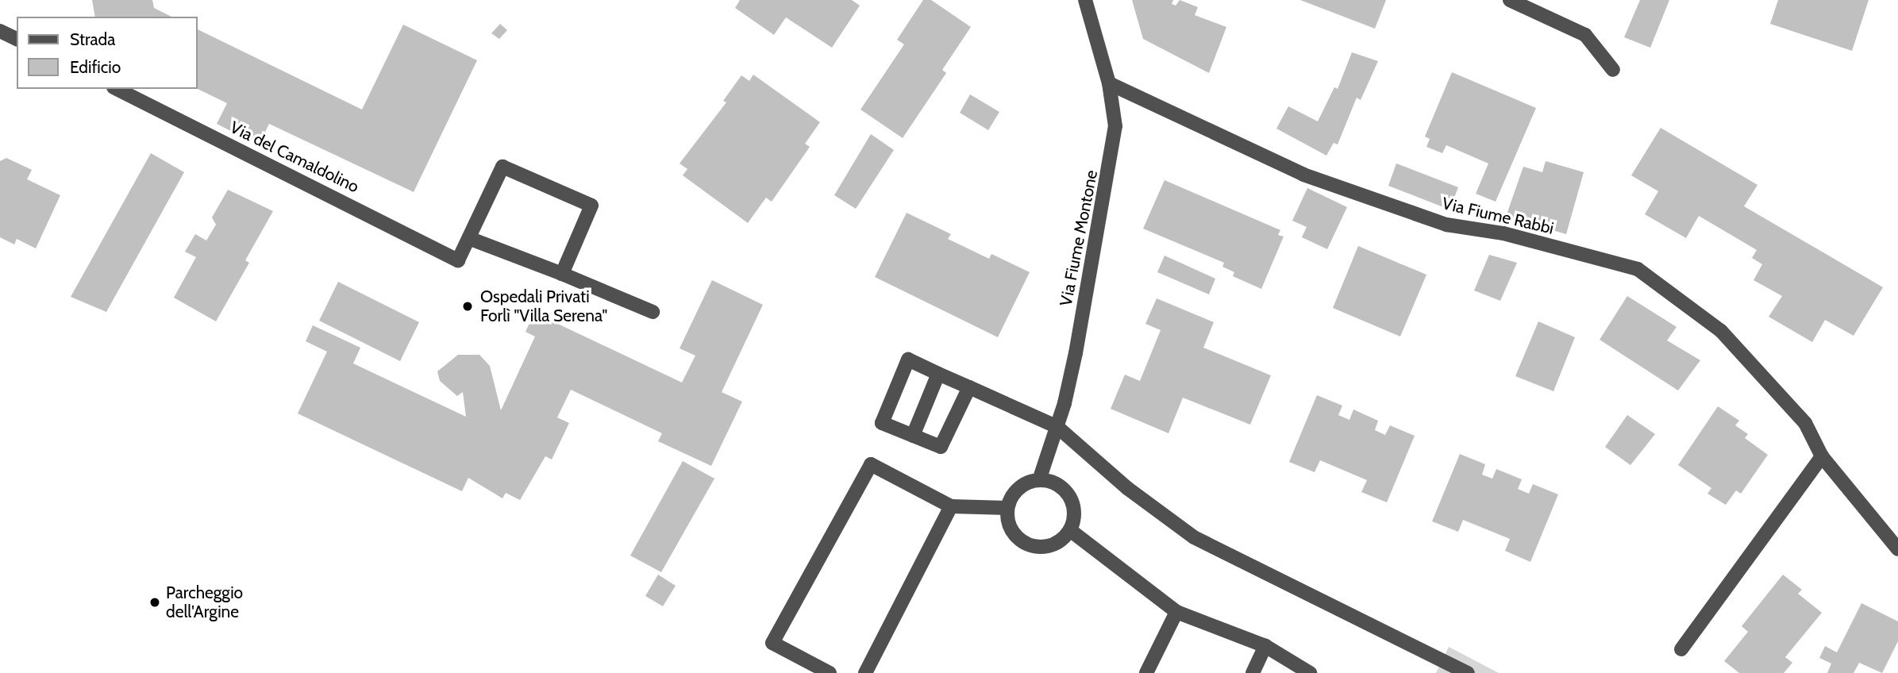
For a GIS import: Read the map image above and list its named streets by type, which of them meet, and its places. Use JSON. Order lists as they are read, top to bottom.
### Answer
{
  "streets": {
    "street": ["Via del Camaldolino", "Via Fiume Rabbi", "Via Fiume Montone"]
  },
  "crossings": [
    ["Via Fiume Rabbi", "Via Fiume Montone"]
  ],
  "places": ["Ospedali Privati Forlì \"Villa Serena\"", "Parcheggio dell'Argine"],
  "legend": ["Strada", "Edificio"]
}
